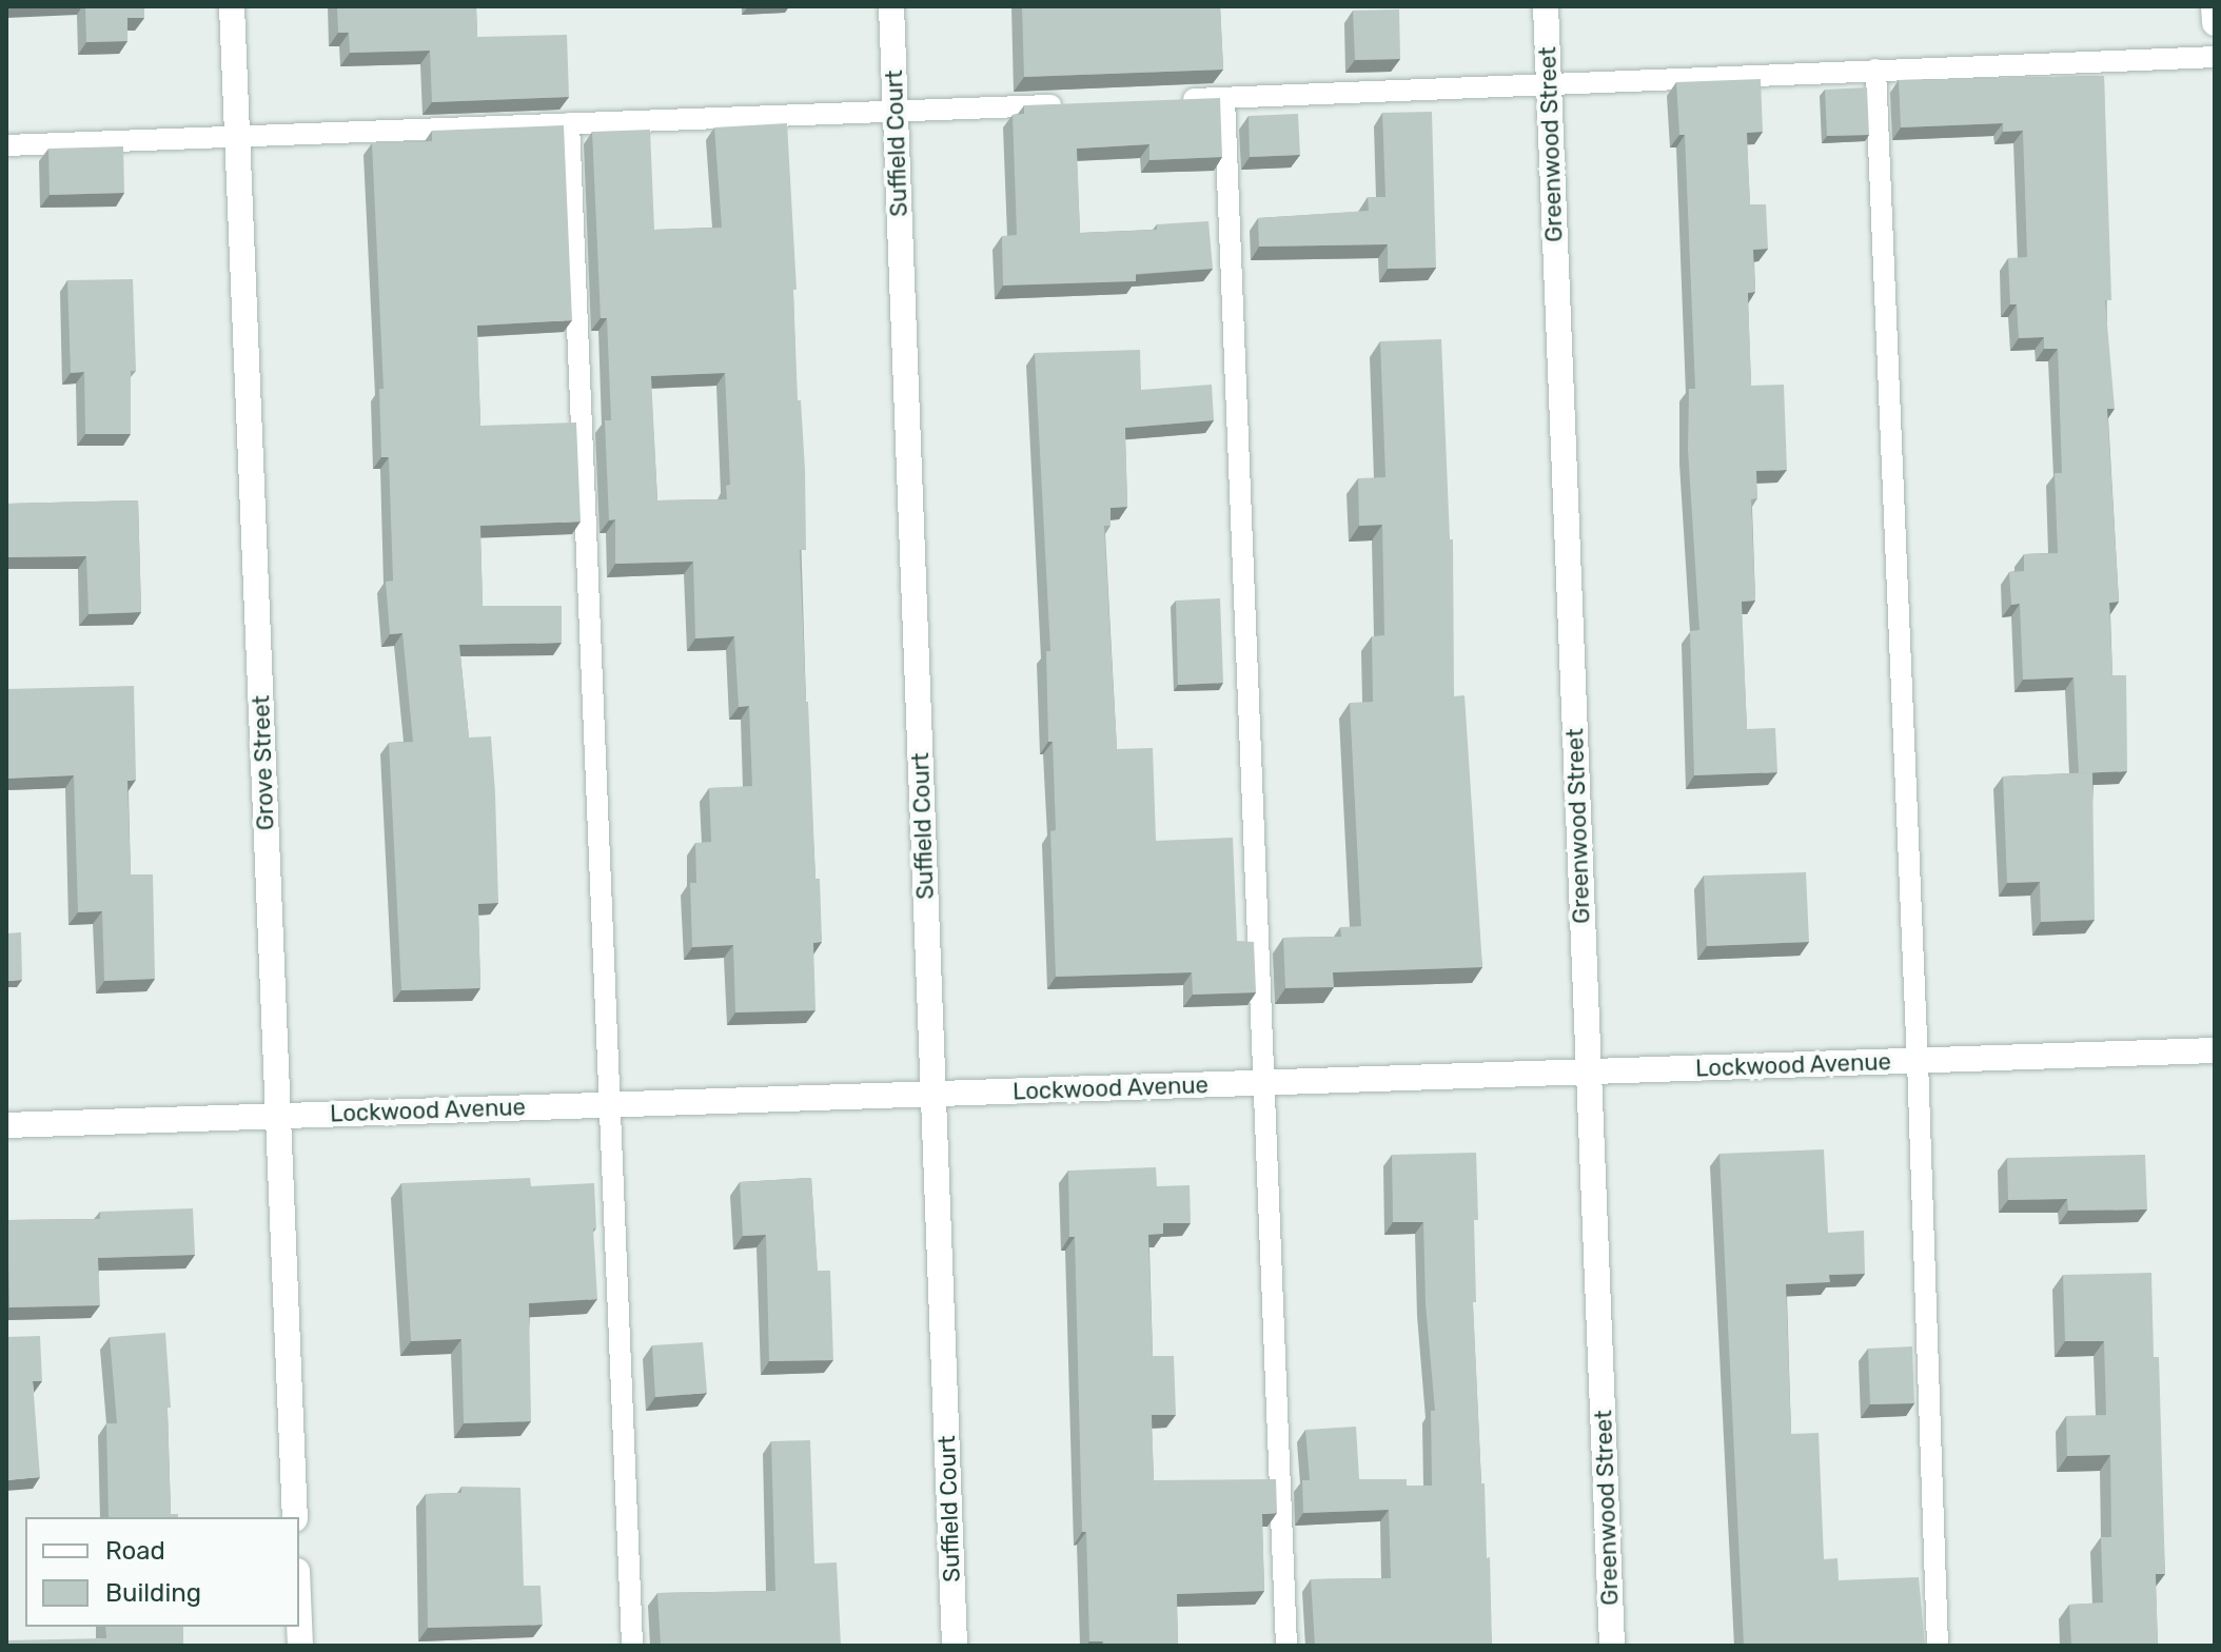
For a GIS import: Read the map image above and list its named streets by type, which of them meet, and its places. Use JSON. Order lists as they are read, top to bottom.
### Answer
{
  "streets": {
    "street": [
      "Suffield Court",
      "Greenwood Street",
      "Grove Street",
      "Lockwood Avenue"
    ]
  },
  "crossings": [
    ["Suffield Court", "Lockwood Avenue"],
    ["Greenwood Street", "Lockwood Avenue"],
    ["Grove Street", "Lockwood Avenue"]
  ],
  "legend": ["Road", "Building"]
}
